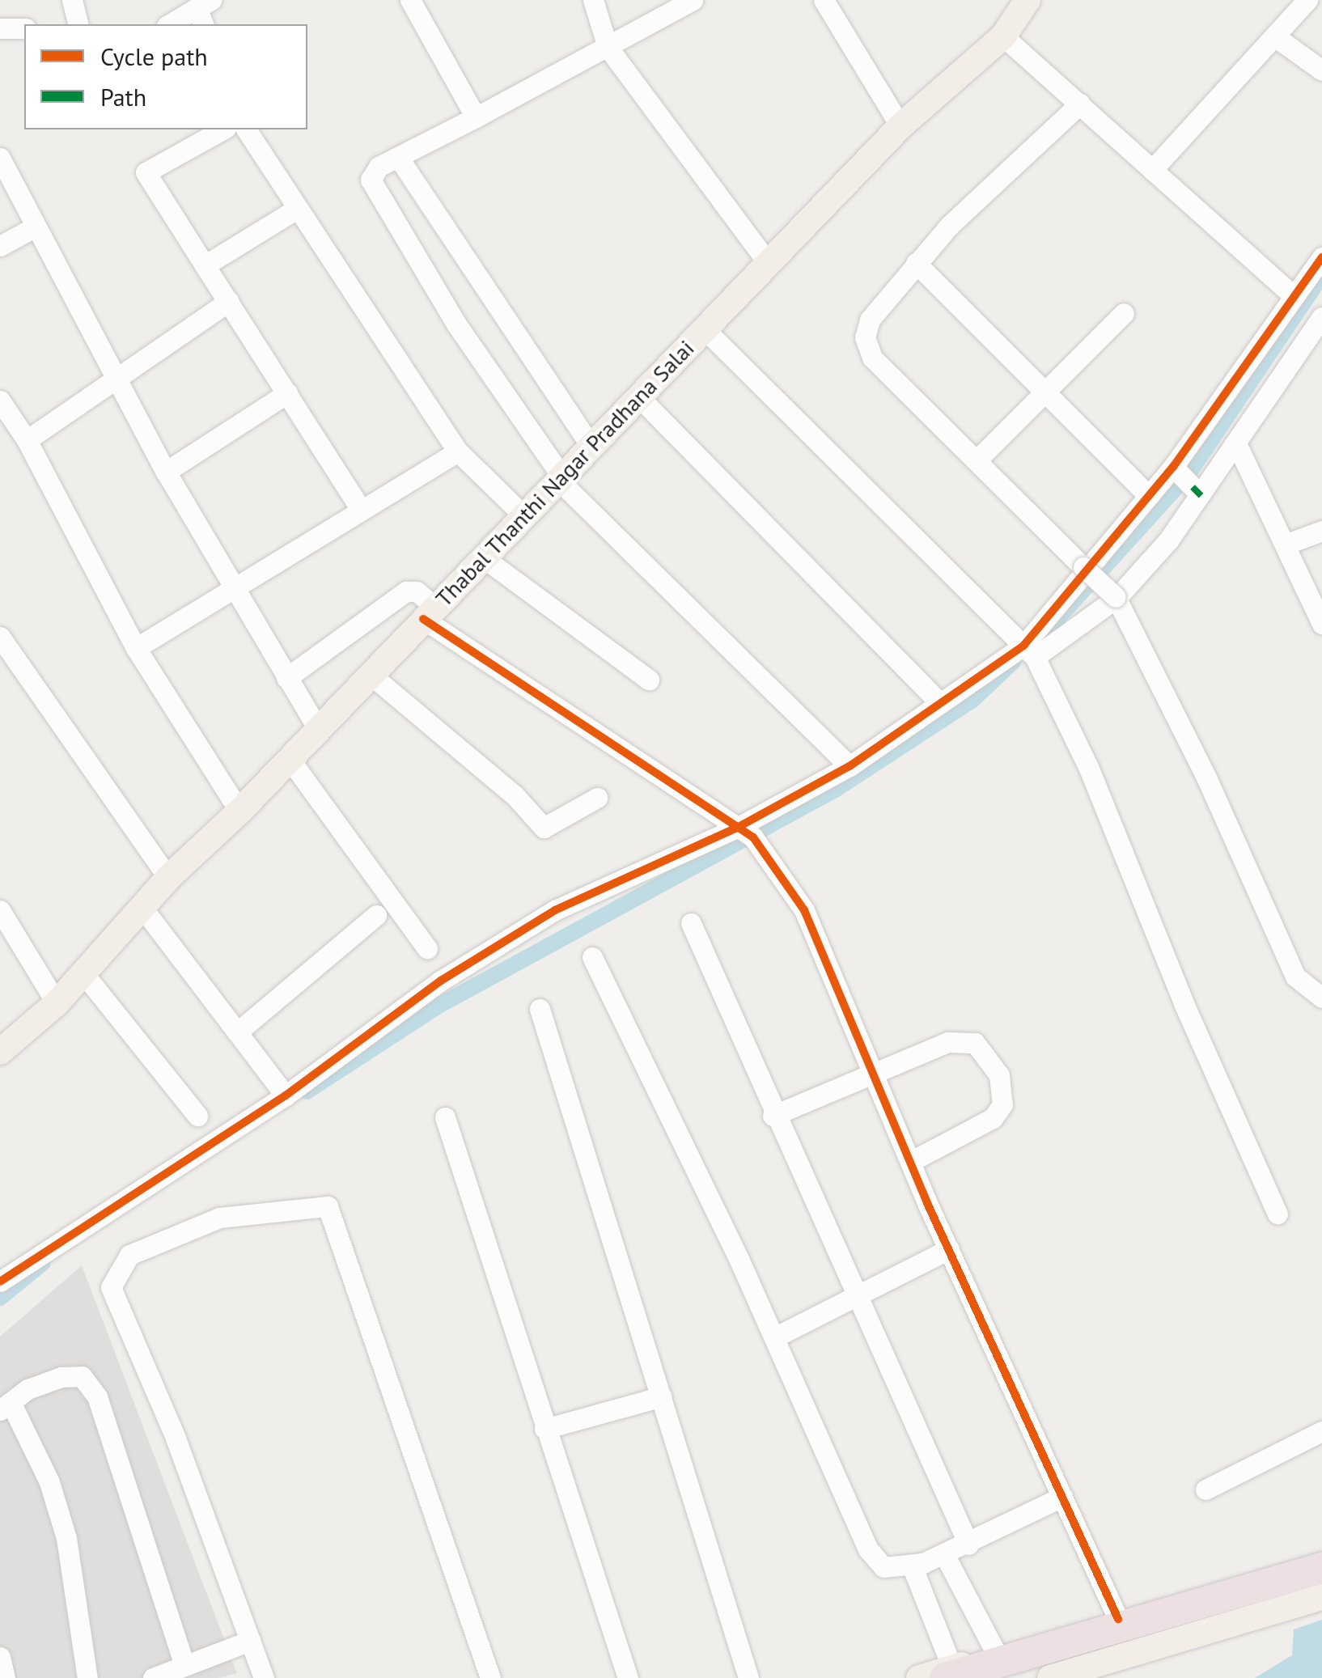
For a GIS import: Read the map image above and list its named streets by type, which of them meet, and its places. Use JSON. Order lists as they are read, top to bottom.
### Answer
{
  "streets": {
    "main road": ["Thabal Thanthi Nagar Pradhana Salai"]
  },
  "legend": ["Cycle path", "Path"]
}
